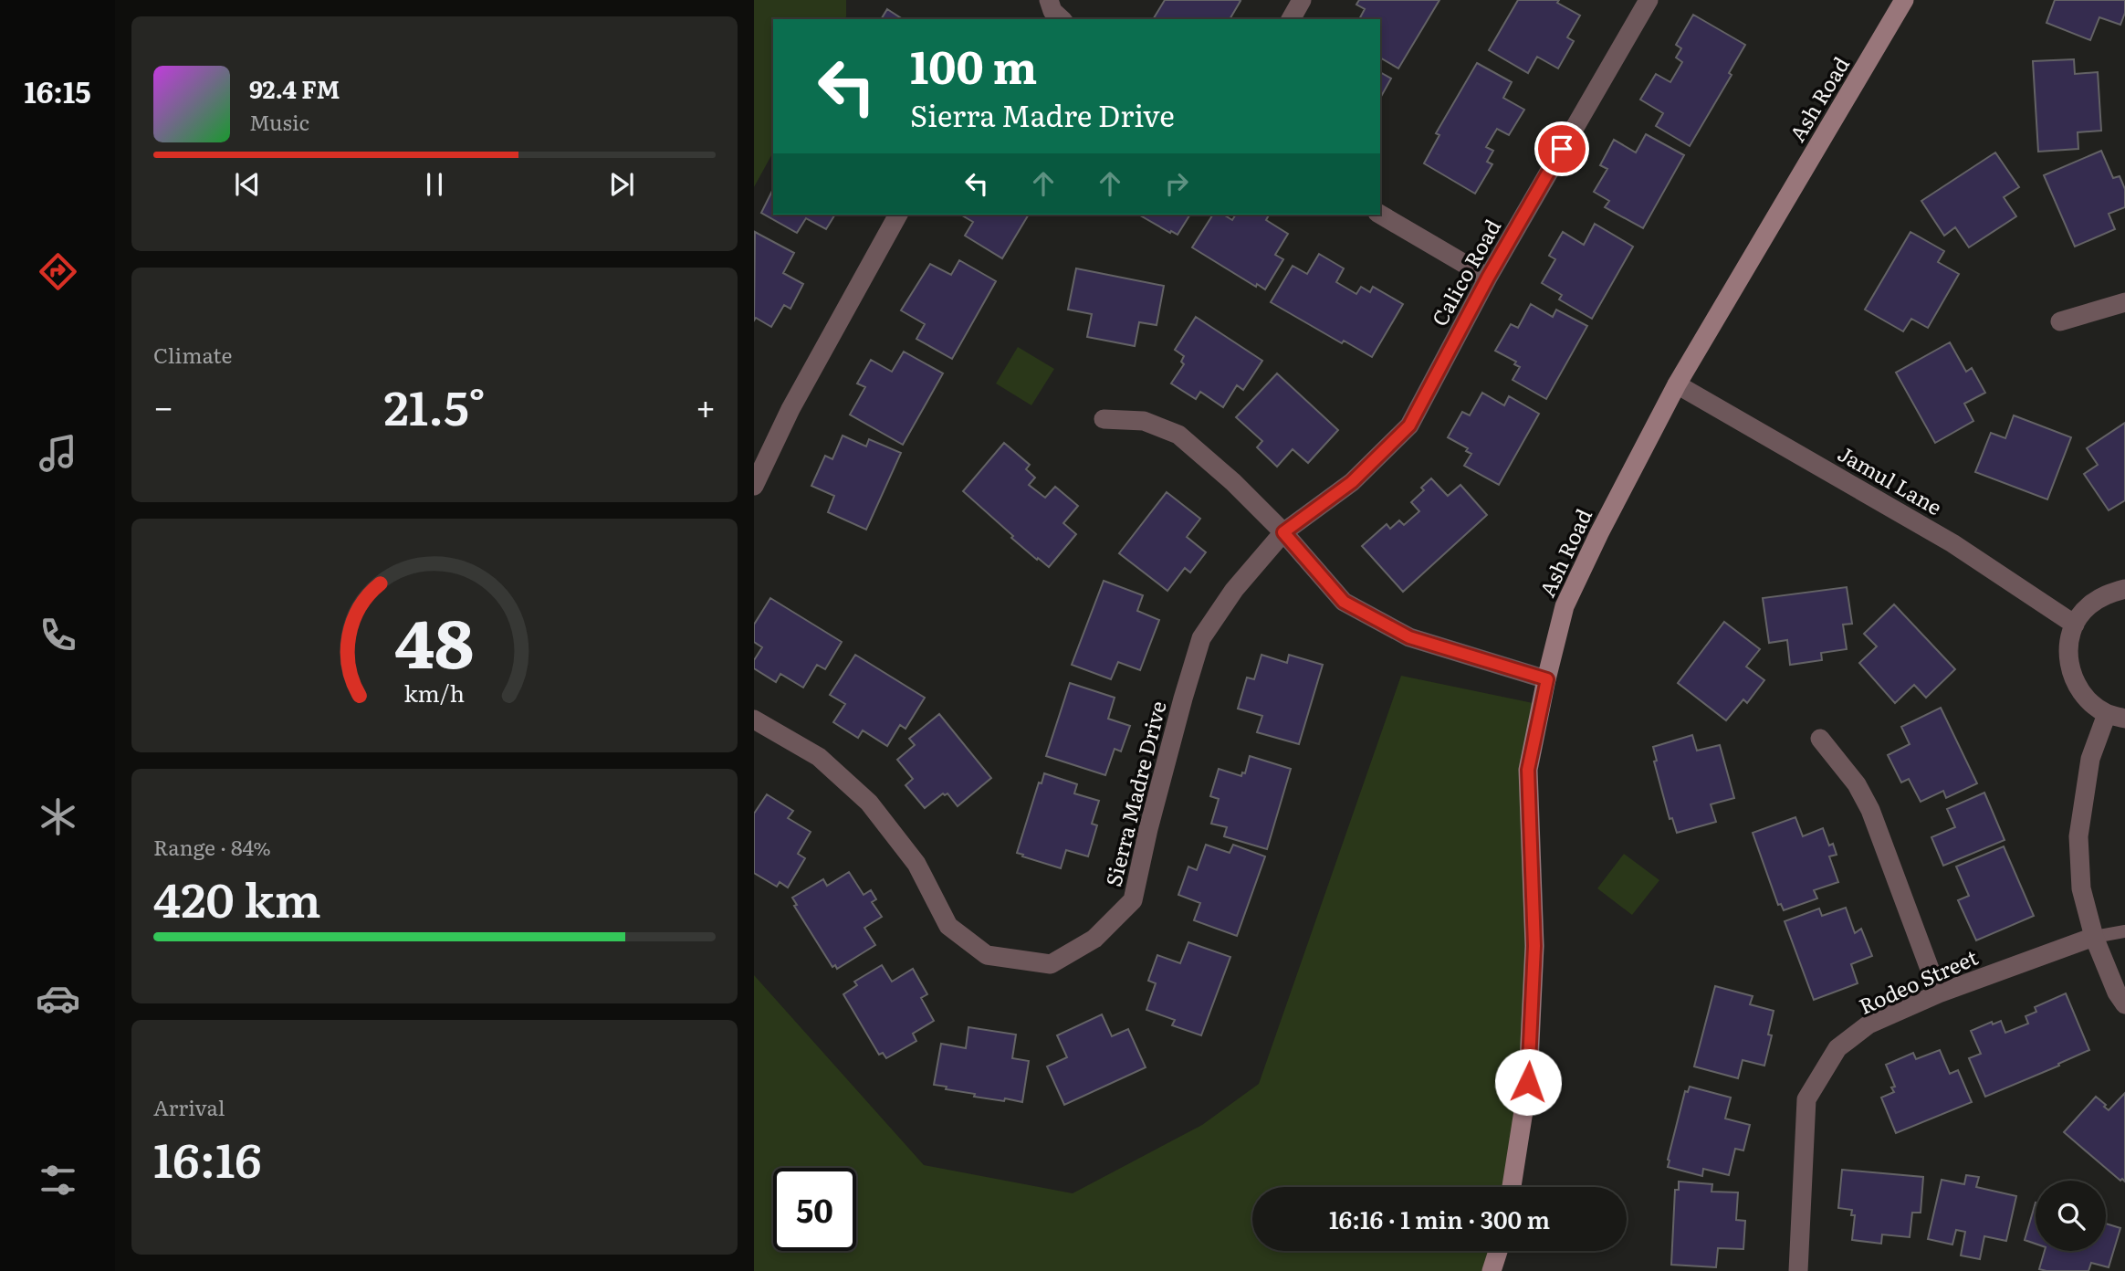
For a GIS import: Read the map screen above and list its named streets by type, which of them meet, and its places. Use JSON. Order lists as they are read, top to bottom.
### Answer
{
  "streets": {
    "main road": ["Ash Road"],
    "street": [
      "Calico Road",
      "Jamul Lane",
      "Sierra Madre Drive",
      "Rodeo Street"
    ]
  },
  "crossings": [
    ["Ash Road", "Jamul Lane"],
    ["Calico Road", "Sierra Madre Drive"]
  ],
  "page": {
    "tabs": "16:15",
    "turn": ["100 m", "Sierra Madre Drive"],
    "song": ["92.4 FM", "Music"],
    "tile": [
      "Climate",
      ["Range · 84%", "420 km"],
      ["Arrival", "16:16"]
    ],
    "heat": ["−", "21.5°", "+"],
    "limit": "50",
    "trip": "16:16 · 1 min · 300 m",
    "gauge": ["48", "km/h"]
  }
}
